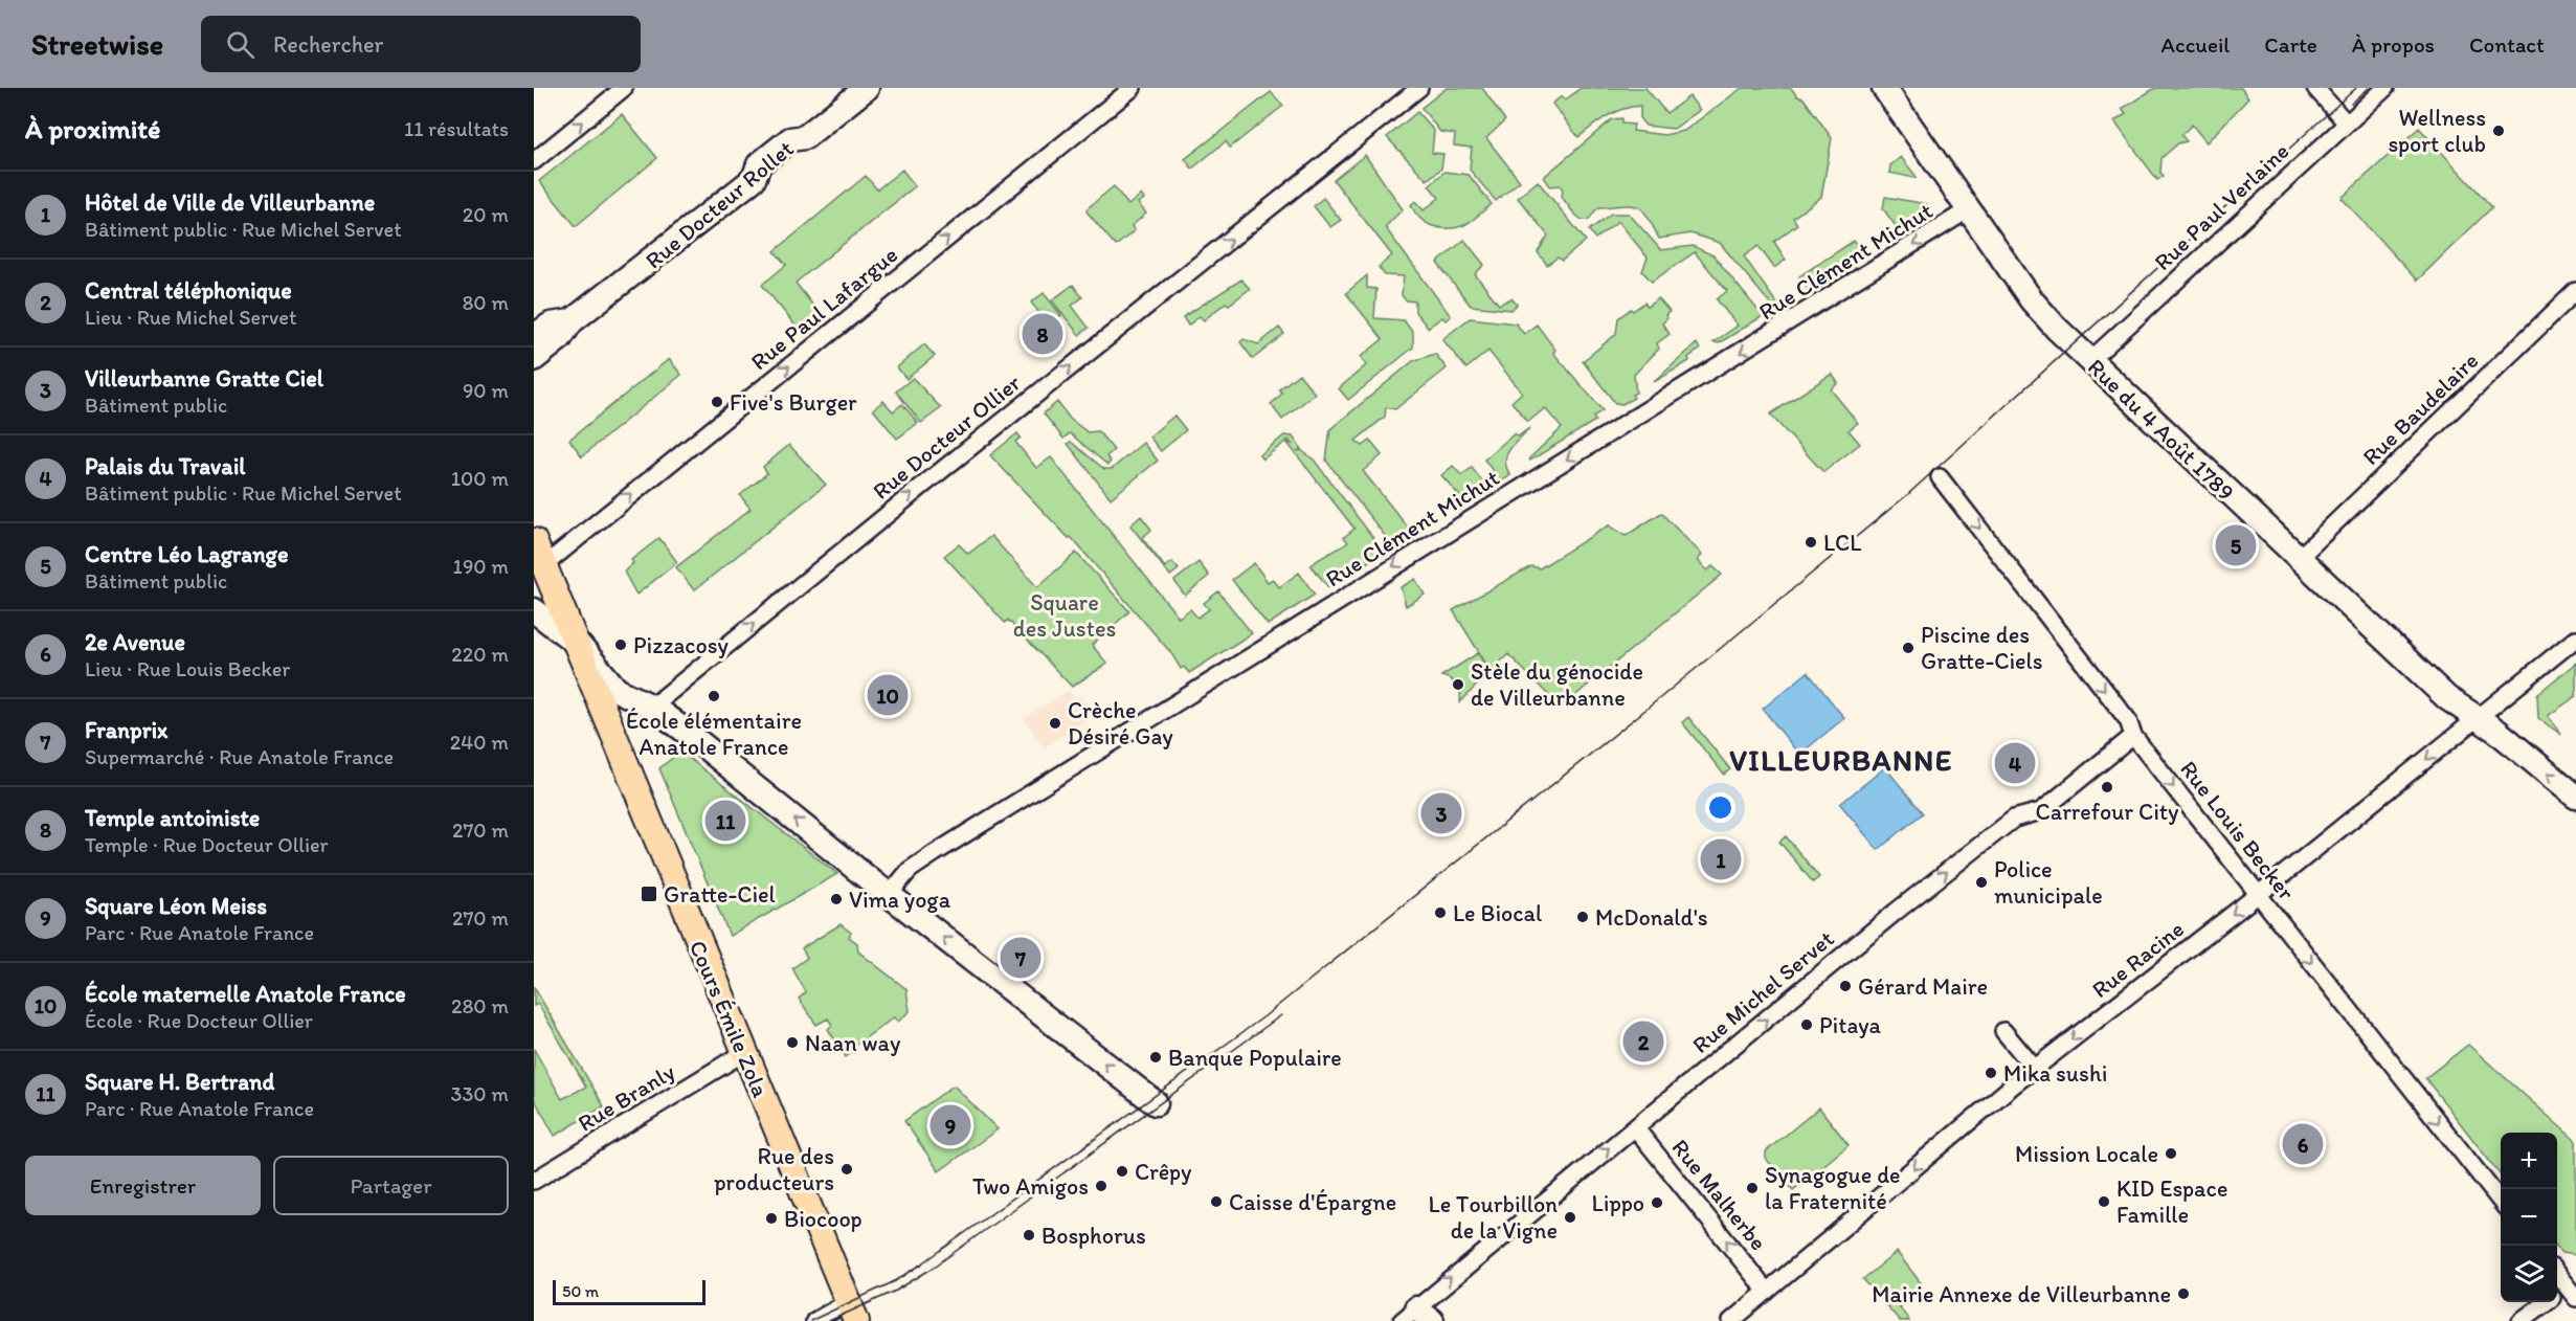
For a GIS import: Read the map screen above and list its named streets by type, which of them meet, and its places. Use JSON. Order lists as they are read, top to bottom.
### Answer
{
  "streets": {
    "main road": ["Cours Émile Zola"],
    "street": [
      "Rue Docteur Rollet",
      "Rue Paul Verlaine",
      "Rue Clément Michut",
      "Rue Paul Lafargue",
      "Rue Baudelaire",
      "Rue du 4 Août 1789",
      "Rue Docteur Ollier",
      "Rue Louis Becker",
      "Rue Racine",
      "Rue Michel Servet",
      "Rue Branly",
      "Rue Malherbe"
    ]
  },
  "crossings": [
    ["Rue Paul Verlaine", "Rue du 4 Août 1789"],
    ["Rue Clément Michut", "Rue du 4 Août 1789"],
    ["Rue Paul Lafargue", "Cours Émile Zola"],
    ["Rue Baudelaire", "Rue du 4 Août 1789"],
    ["Rue du 4 Août 1789", "Rue Racine"],
    ["Rue Louis Becker", "Rue Racine"],
    ["Rue Louis Becker", "Rue Michel Servet"],
    ["Rue Racine", "Rue Malherbe"],
    ["Rue Michel Servet", "Rue Malherbe"],
    ["Cours Émile Zola", "Rue Branly"]
  ],
  "one_way": [
    "Rue Clément Michut",
    "Rue Paul Lafargue",
    "Rue Docteur Ollier",
    "Rue Louis Becker",
    "Rue Racine",
    "Rue Michel Servet",
    "Rue Malherbe"
  ],
  "districts": ["VILLEURBANNE"],
  "parks": ["Square des Justes"],
  "places": {
    "other": [
      "Wellness sport club",
      "Five's Burger",
      "LCL",
      "Pizzacosy",
      "Piscine des Gratte-Ciels",
      "Stèle du génocide de Villeurbanne",
      "École élémentaire Anatole France",
      "Crèche Désiré Gay",
      "Carrefour City",
      "Police municipale",
      "Vima yoga",
      "Le Biocal",
      "McDonald's",
      "Gérard Maire",
      "Pitaya",
      "Naan way",
      "Banque Populaire",
      "Mika sushi",
      "Mission Locale",
      "Rue des producteurs",
      "Crêpy",
      "Two Amigos",
      "Synagogue de la Fraternité",
      "Caisse d'Épargne",
      "KID Espace Famille",
      "Lippo",
      "Le Tourbillon de la Vigne",
      "Biocoop",
      "Bosphorus",
      "Mairie Annexe de Villeurbanne"
    ],
    "transit": ["Gratte-Ciel"]
  },
  "scale_bar": "50 m",
  "page": {
    "header": "Streetwise",
    "search": "Rechercher",
    "nav": [
      "Accueil",
      "Carte",
      "À propos",
      "Contact"
    ],
    "heading": ["À proximité", "11 résultats"],
    "list": [
      {
        "mark": "1",
        "name": "Hôtel de Ville de Villeurbanne",
        "note": "Bâtiment public · Rue Michel Servet",
        "value": "20 m"
      },
      {
        "mark": "2",
        "name": "Central téléphonique",
        "note": "Lieu · Rue Michel Servet",
        "value": "80 m"
      },
      {
        "mark": "3",
        "name": "Villeurbanne Gratte Ciel",
        "note": "Bâtiment public",
        "value": "90 m"
      },
      {
        "mark": "4",
        "name": "Palais du Travail",
        "note": "Bâtiment public · Rue Michel Servet",
        "value": "100 m"
      },
      {
        "mark": "5",
        "name": "Centre Léo Lagrange",
        "note": "Bâtiment public",
        "value": "190 m"
      },
      {
        "mark": "6",
        "name": "2e Avenue",
        "note": "Lieu · Rue Louis Becker",
        "value": "220 m"
      },
      {
        "mark": "7",
        "name": "Franprix",
        "note": "Supermarché · Rue Anatole France",
        "value": "240 m"
      },
      {
        "mark": "8",
        "name": "Temple antoiniste",
        "note": "Temple · Rue Docteur Ollier",
        "value": "270 m"
      },
      {
        "mark": "9",
        "name": "Square Léon Meiss",
        "note": "Parc · Rue Anatole France",
        "value": "270 m"
      },
      {
        "mark": "10",
        "name": "École maternelle Anatole France",
        "note": "École · Rue Docteur Ollier",
        "value": "280 m"
      },
      {
        "mark": "11",
        "name": "Square H. Bertrand",
        "note": "Parc · Rue Anatole France",
        "value": "330 m"
      }
    ],
    "pins": [
      "8",
      "5",
      "10",
      "4",
      "3",
      "11",
      "1",
      "7",
      "2",
      "9",
      "6"
    ],
    "map_buttons": ["+", "−"],
    "buttons": ["Enregistrer", "Partager"],
    "scale": "50 m"
  }
}
